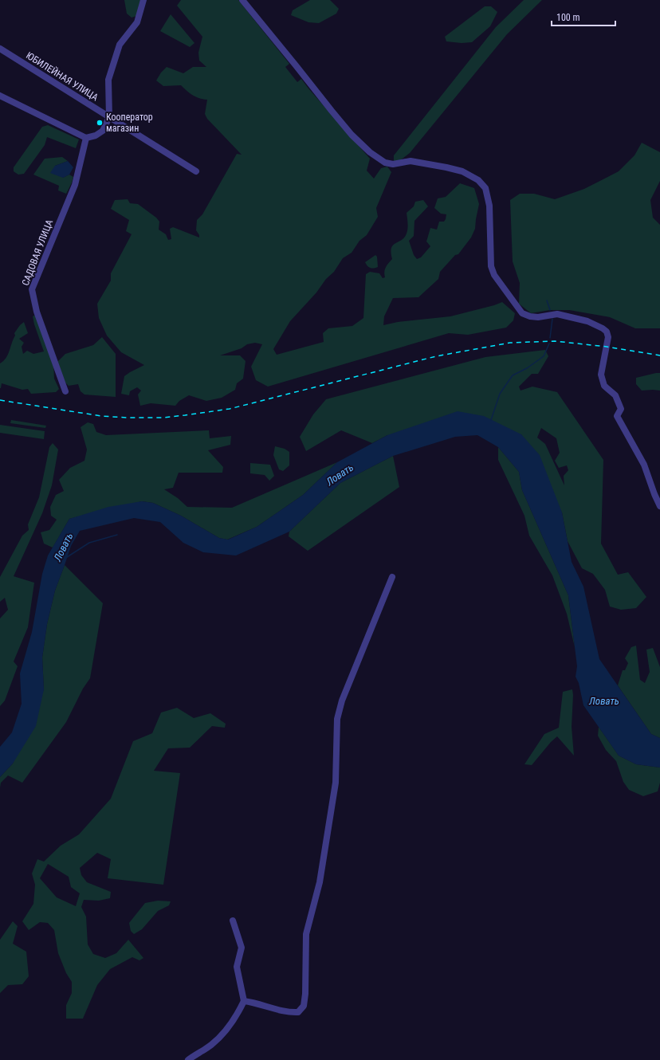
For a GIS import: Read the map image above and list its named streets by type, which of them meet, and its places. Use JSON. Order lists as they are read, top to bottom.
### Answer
{
  "streets": {
    "street": ["ЮБИЛЕЙНАЯ УЛИЦА", "САДОВАЯ УЛИЦА"]
  },
  "water": ["Ловать"],
  "places": ["Кооператор магазин"],
  "scale_bar": "100 m"
}
